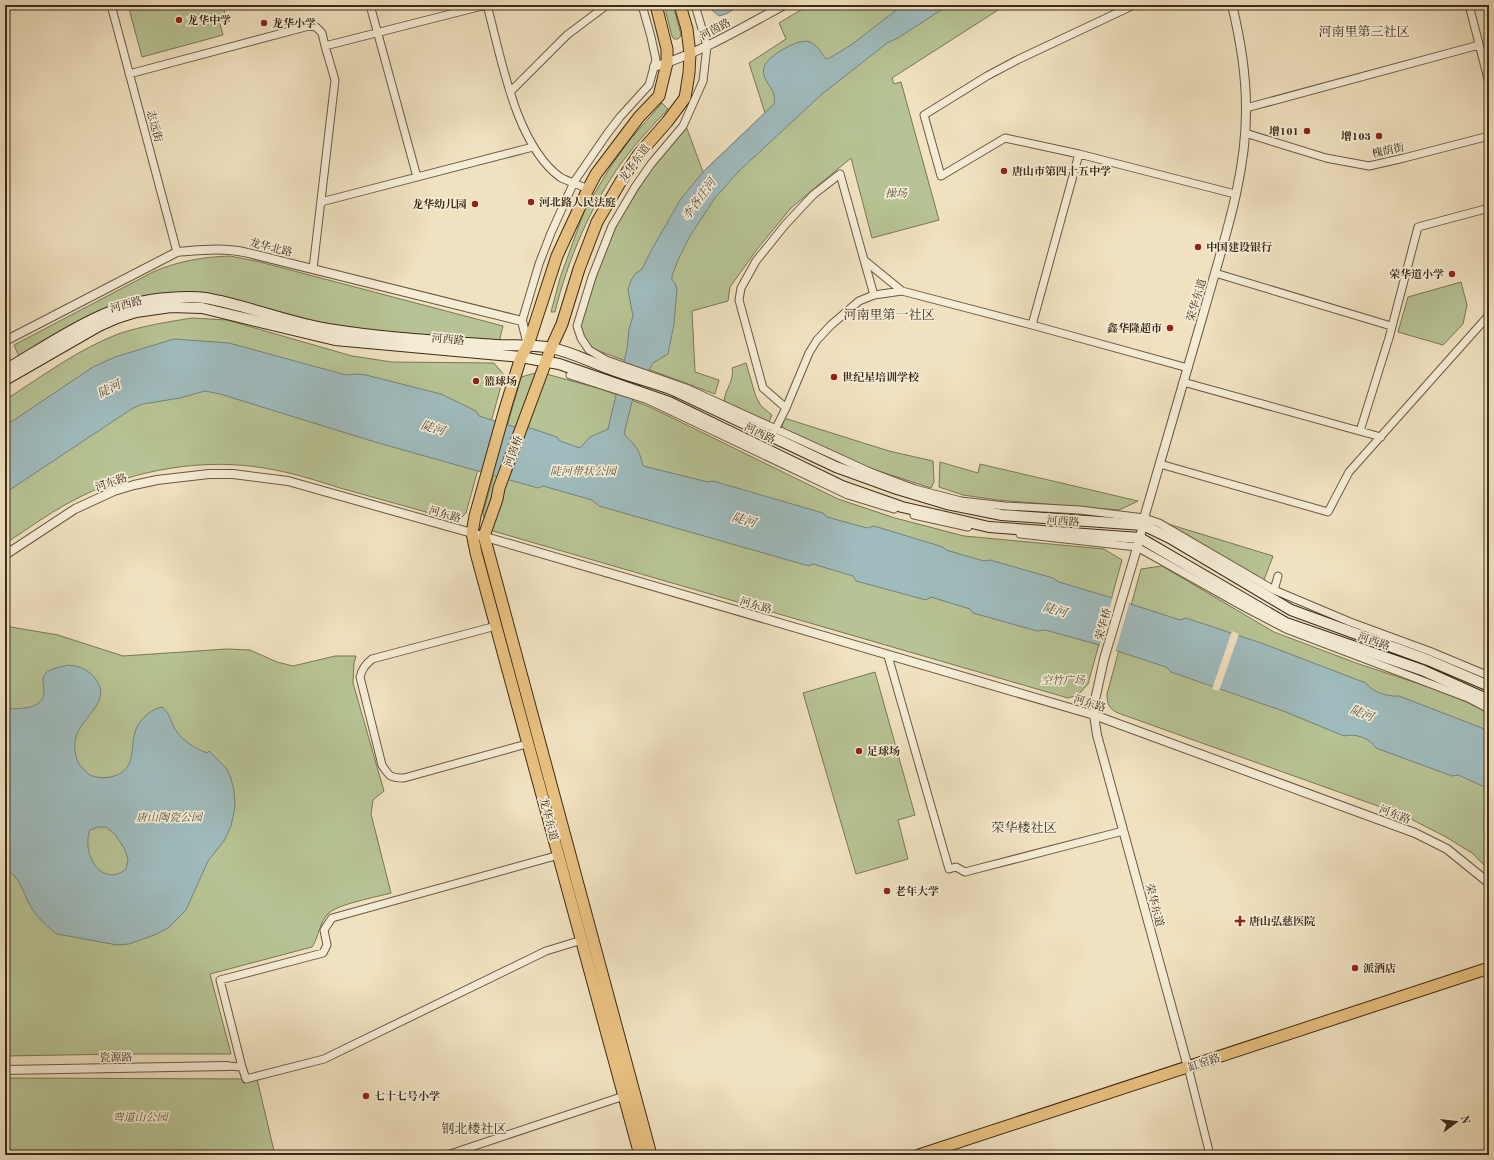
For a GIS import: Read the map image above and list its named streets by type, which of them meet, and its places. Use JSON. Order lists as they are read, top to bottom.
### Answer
{
  "streets": {
    "main road": [
      "龙华东道",
      "河西路",
      "河茵桥",
      "缸窑路"
    ],
    "street": [
      "河茵路",
      "志远街",
      "槐荫街",
      "龙华北路",
      "荣华东道",
      "河东路",
      "荣华桥",
      "瓷源路"
    ]
  },
  "crossings": [
    ["河茵路", "龙华东道"],
    ["志远街", "龙华北路"],
    ["槐荫街", "荣华东道"],
    ["龙华东道", "河西路"],
    ["龙华东道", "河茵桥"],
    ["龙华东道", "河东路"],
    ["荣华东道", "河西路"],
    ["荣华东道", "河东路"],
    ["荣华东道", "荣华桥"],
    ["荣华东道", "缸窑路"],
    ["河西路", "河茵桥"],
    ["河茵桥", "河东路"]
  ],
  "districts": [
    "河南里第三社区",
    "河南里第一社区",
    "荣华楼社区",
    "钢北楼社区"
  ],
  "water": ["李各庄河", "陡河"],
  "parks": [
    "操场",
    "陡河带状公园",
    "空竹广场",
    "唐山陶瓷公园",
    "弯道山公园"
  ],
  "places": {
    "other": [
      "龙华中学",
      "龙华小学",
      "增101",
      "增103",
      "唐山市第四十五中学",
      "河北路人民法庭",
      "龙华幼儿园",
      "中国建设银行",
      "荣华道小学",
      "鑫华隆超市",
      "世纪星培训学校",
      "篮球场",
      "足球场",
      "老年大学",
      "派酒店",
      "七十七号小学"
    ],
    "health": ["唐山弘慈医院"]
  },
  "north": "right"
}
